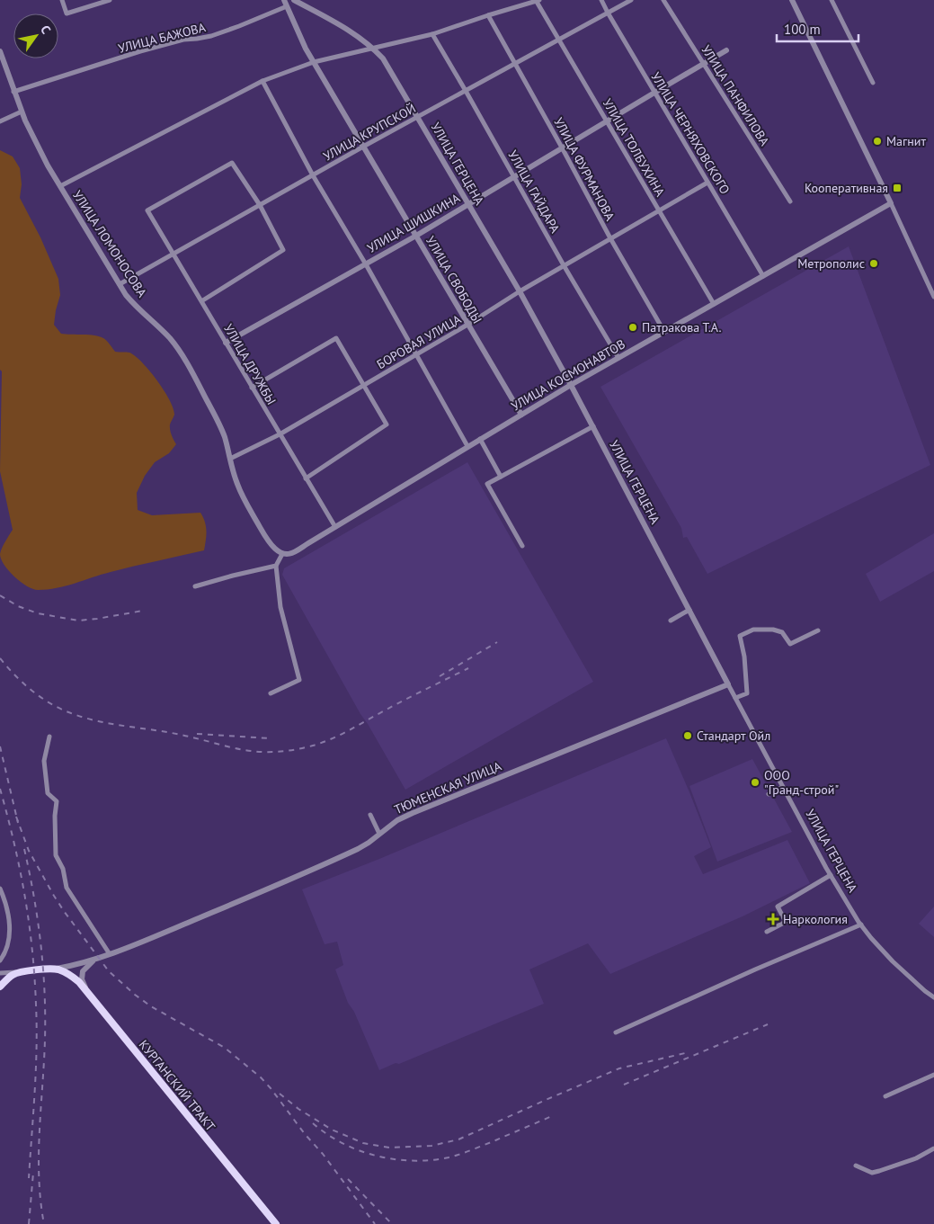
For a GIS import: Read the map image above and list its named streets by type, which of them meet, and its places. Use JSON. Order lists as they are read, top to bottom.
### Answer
{
  "streets": {
    "main road": ["КУРГАНСКИЙ ТРАКТ"],
    "street": [
      "УЛИЦА БАЖОВА",
      "УЛИЦА ПАНФИЛОВА",
      "УЛИЦА КРУПСКОЙ",
      "УЛИЦА ЧЕРНЯХОВСКОГО",
      "УЛИЦА ТОЛБУХИНА",
      "УЛИЦА ГЕРЦЕНА",
      "УЛИЦА ФУРМАНОВА",
      "УЛИЦА ГАЙДАРА",
      "УЛИЦА ШИШКИНА",
      "УЛИЦА ЛОМОНОСОВА",
      "УЛИЦА СВОБОДЫ",
      "БОРОВАЯ УЛИЦА",
      "УЛИЦА ДРУЖБЫ",
      "УЛИЦА КОСМОНАВТОВ",
      "ТЮМЕНСКАЯ УЛИЦА"
    ]
  },
  "crossings": [
    ["УЛИЦА БАЖОВА", "УЛИЦА ЛОМОНОСОВА"],
    ["УЛИЦА БАЖОВА", "УЛИЦА СВОБОДЫ"],
    ["УЛИЦА ПАНФИЛОВА", "УЛИЦА ШИШКИНА"],
    ["УЛИЦА КРУПСКОЙ", "УЛИЦА ЧЕРНЯХОВСКОГО"],
    ["УЛИЦА КРУПСКОЙ", "УЛИЦА ТОЛБУХИНА"],
    ["УЛИЦА КРУПСКОЙ", "УЛИЦА ГЕРЦЕНА"],
    ["УЛИЦА КРУПСКОЙ", "УЛИЦА ФУРМАНОВА"],
    ["УЛИЦА КРУПСКОЙ", "УЛИЦА ГАЙДАРА"],
    ["УЛИЦА КРУПСКОЙ", "УЛИЦА ЛОМОНОСОВА"],
    ["УЛИЦА КРУПСКОЙ", "УЛИЦА СВОБОДЫ"],
    ["УЛИЦА КРУПСКОЙ", "УЛИЦА ДРУЖБЫ"],
    ["УЛИЦА ЧЕРНЯХОВСКОГО", "УЛИЦА ШИШКИНА"],
    ["УЛИЦА ЧЕРНЯХОВСКОГО", "БОРОВАЯ УЛИЦА"],
    ["УЛИЦА ЧЕРНЯХОВСКОГО", "УЛИЦА КОСМОНАВТОВ"],
    ["УЛИЦА ТОЛБУХИНА", "УЛИЦА ШИШКИНА"],
    ["УЛИЦА ТОЛБУХИНА", "БОРОВАЯ УЛИЦА"],
    ["УЛИЦА ТОЛБУХИНА", "УЛИЦА КОСМОНАВТОВ"],
    ["УЛИЦА ГЕРЦЕНА", "УЛИЦА ШИШКИНА"],
    ["УЛИЦА ГЕРЦЕНА", "БОРОВАЯ УЛИЦА"],
    ["УЛИЦА ГЕРЦЕНА", "УЛИЦА КОСМОНАВТОВ"],
    ["УЛИЦА ГЕРЦЕНА", "ТЮМЕНСКАЯ УЛИЦА"],
    ["УЛИЦА ФУРМАНОВА", "УЛИЦА ШИШКИНА"],
    ["УЛИЦА ФУРМАНОВА", "БОРОВАЯ УЛИЦА"],
    ["УЛИЦА ФУРМАНОВА", "УЛИЦА КОСМОНАВТОВ"],
    ["УЛИЦА ГАЙДАРА", "УЛИЦА ШИШКИНА"],
    ["УЛИЦА ГАЙДАРА", "БОРОВАЯ УЛИЦА"],
    ["УЛИЦА ГАЙДАРА", "УЛИЦА КОСМОНАВТОВ"],
    ["УЛИЦА ШИШКИНА", "УЛИЦА СВОБОДЫ"],
    ["УЛИЦА ШИШКИНА", "УЛИЦА ДРУЖБЫ"],
    ["УЛИЦА ЛОМОНОСОВА", "БОРОВАЯ УЛИЦА"],
    ["УЛИЦА ЛОМОНОСОВА", "УЛИЦА КОСМОНАВТОВ"],
    ["УЛИЦА СВОБОДЫ", "БОРОВАЯ УЛИЦА"],
    ["УЛИЦА СВОБОДЫ", "УЛИЦА КОСМОНАВТОВ"],
    ["БОРОВАЯ УЛИЦА", "УЛИЦА ДРУЖБЫ"],
    ["УЛИЦА ДРУЖБЫ", "УЛИЦА КОСМОНАВТОВ"],
    ["ТЮМЕНСКАЯ УЛИЦА", "КУРГАНСКИЙ ТРАКТ"]
  ],
  "places": {
    "other": [
      "Магнит",
      "Метрополис",
      "Патракова Т.А.",
      "Стандарт Ойл",
      "ООО \"Гранд-строй\""
    ],
    "transit": ["Кооперативная"],
    "health": ["Наркология"]
  },
  "scale_bar": "100 m",
  "north": "top right"
}
